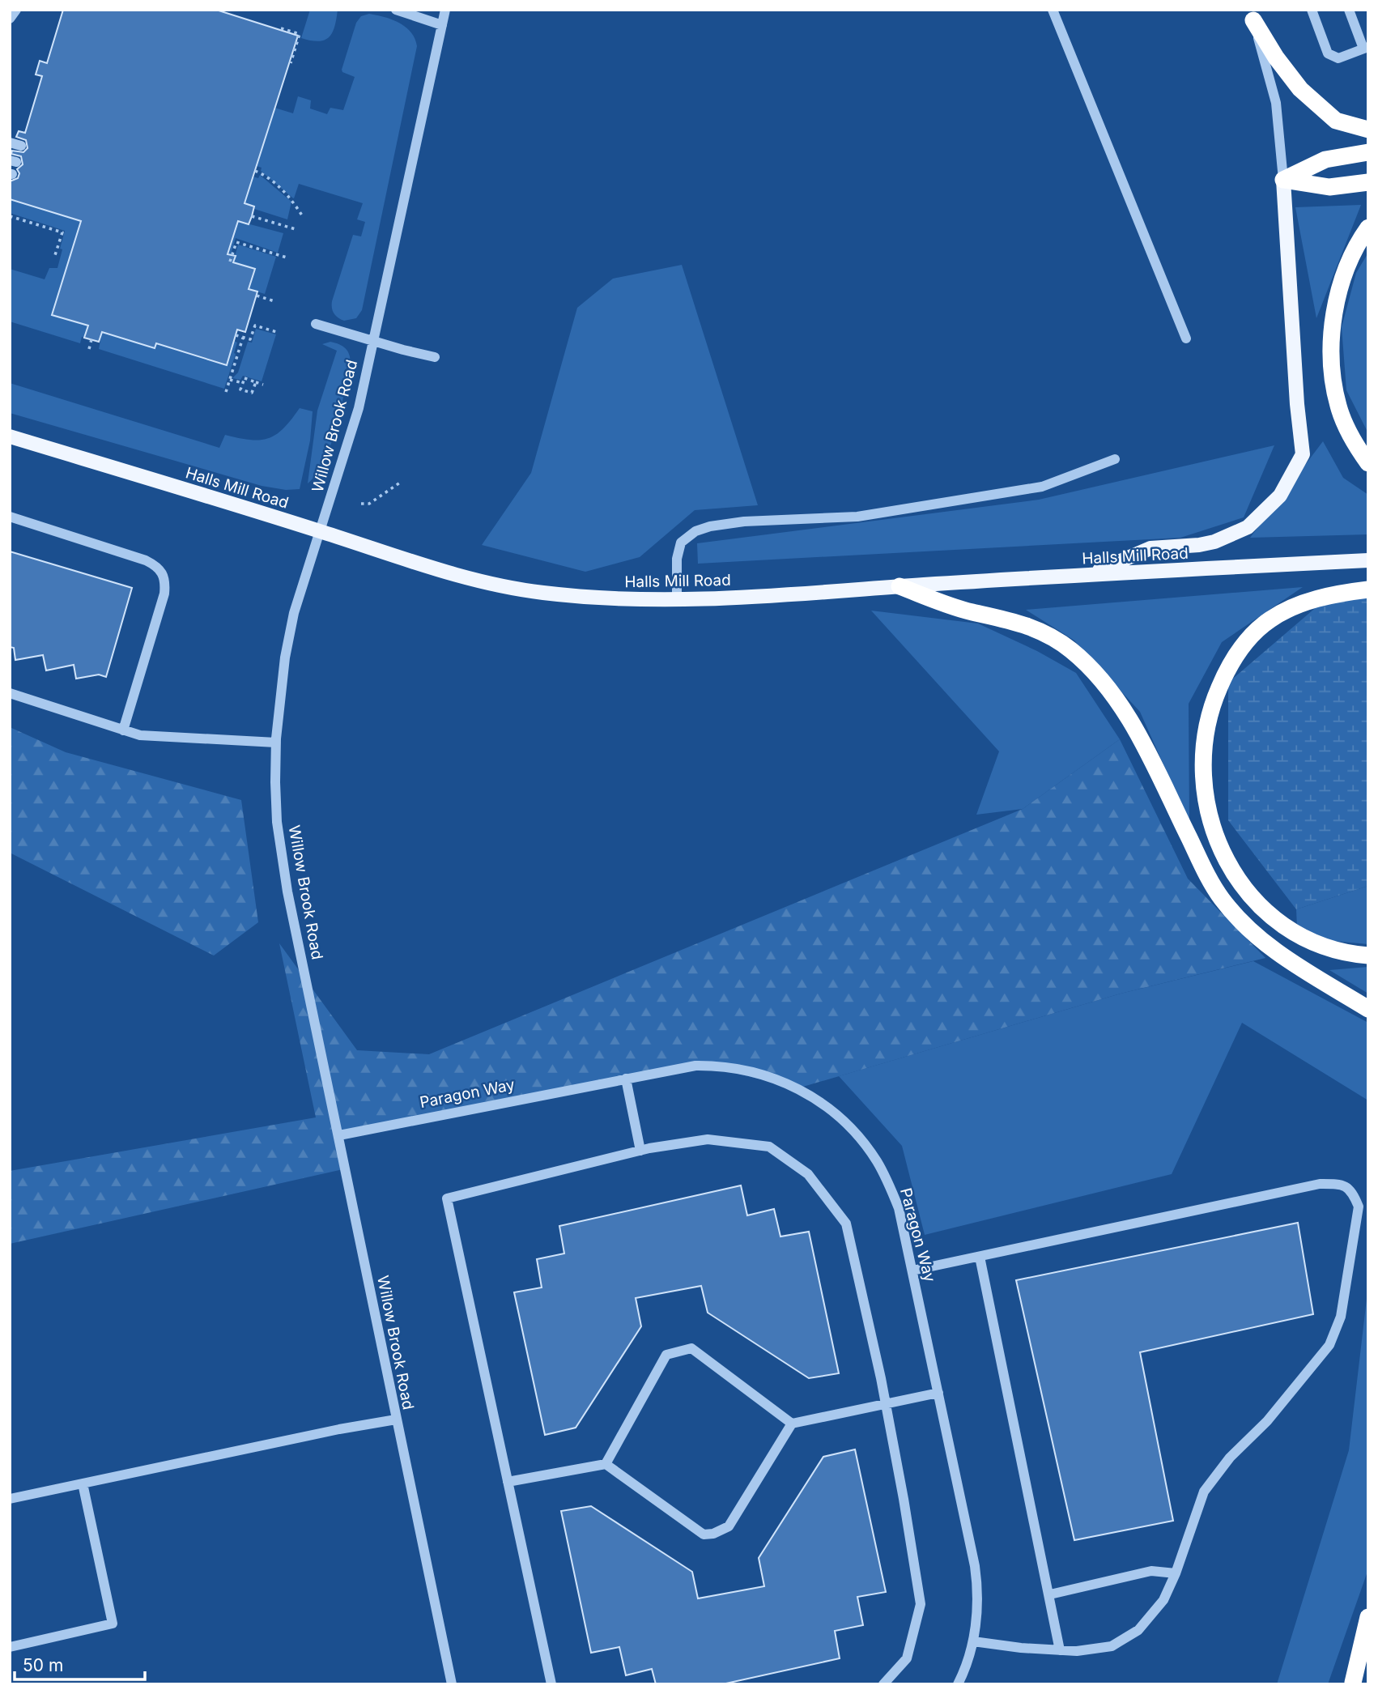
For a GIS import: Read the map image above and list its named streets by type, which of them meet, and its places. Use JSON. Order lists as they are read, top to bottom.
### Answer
{
  "streets": {
    "main road": ["Halls Mill Road"],
    "street": ["Willow Brook Road", "Paragon Way"]
  },
  "crossings": [
    ["Willow Brook Road", "Halls Mill Road"],
    ["Willow Brook Road", "Paragon Way"]
  ],
  "scale_bar": "50 m"
}
